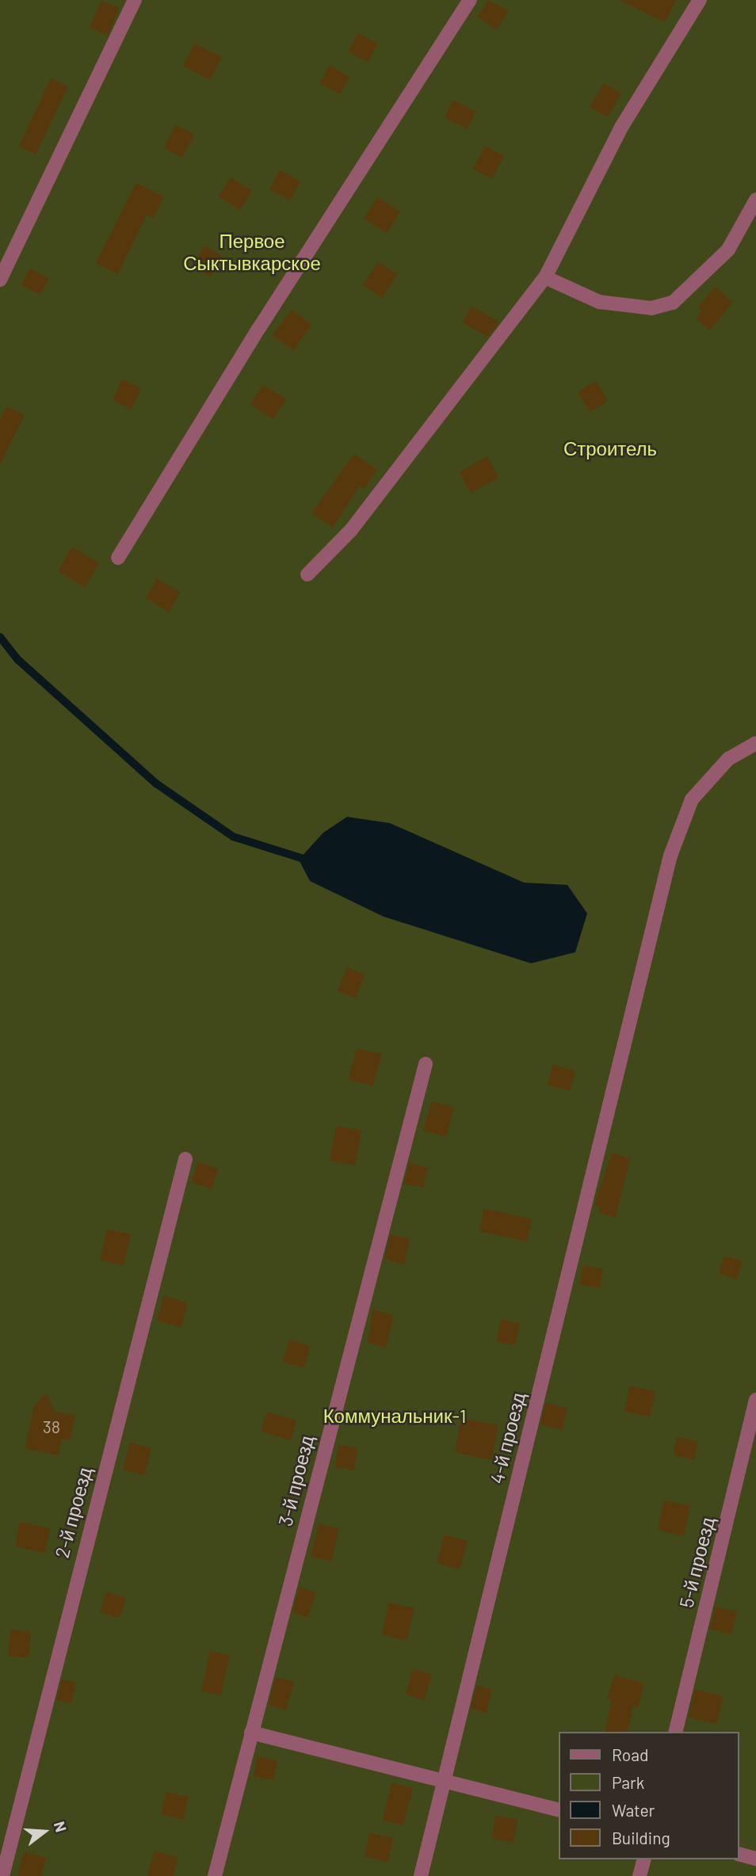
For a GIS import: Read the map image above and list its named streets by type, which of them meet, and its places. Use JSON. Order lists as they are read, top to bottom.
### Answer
{
  "streets": {
    "lane": [
      "4-й проезд",
      "3-й проезд",
      "2-й проезд",
      "5-й проезд"
    ]
  },
  "parks": ["Первое Сыктывкарское", "Строитель", "Коммунальник-1"],
  "house_numbers": ["38"],
  "legend": [
    "Road",
    "Park",
    "Water",
    "Building"
  ],
  "north": "right"
}
